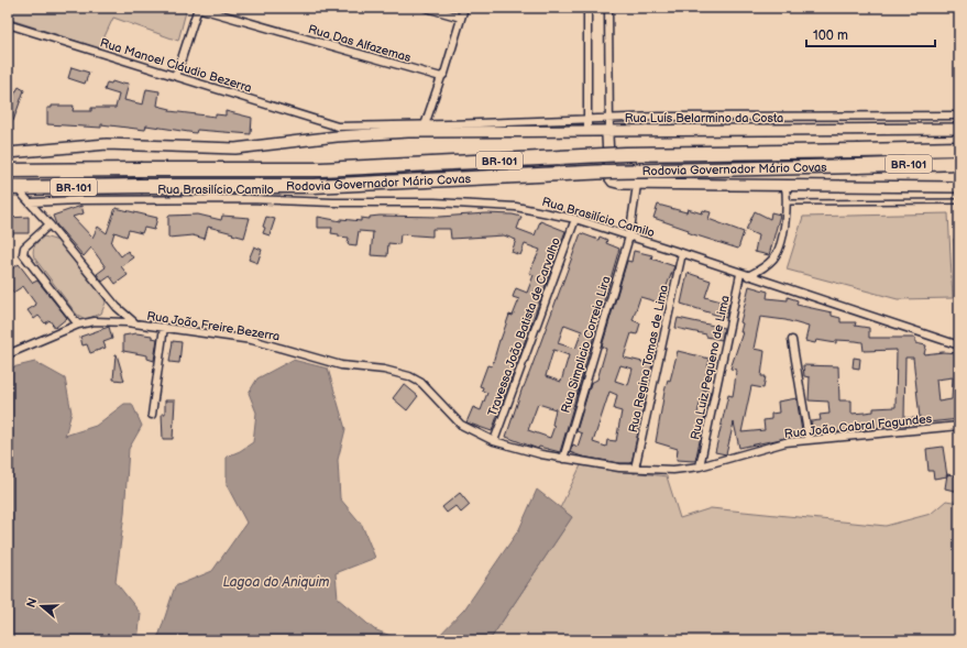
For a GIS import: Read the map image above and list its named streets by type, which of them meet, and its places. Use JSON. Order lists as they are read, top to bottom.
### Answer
{
  "streets": {
    "highway": ["BR-101", "Rodovia Governador Mário Covas"],
    "main road": ["Rua Luís Belarmino da Costa"],
    "street": [
      "Rua Das Alfazemas",
      "Rua Manoel Cláudio Bezerra",
      "Rua Brasilício Camilo",
      "Rua João Freire Bezerra",
      "Travessa João Batista de Carvalho",
      "Rua Simplicio Correia Lira",
      "Rua Regina Tomas de Lima",
      "Rua Luiz Pequeno de Lima",
      "Rua João Cabral Fagundes"
    ]
  },
  "crossings": [
    ["Rua Luís Belarmino da Costa", "Rua Simplicio Correia Lira"],
    ["Rua Brasilício Camilo", "Travessa João Batista de Carvalho"],
    ["Rua Brasilício Camilo", "Rua Simplicio Correia Lira"],
    ["Rua Brasilício Camilo", "Rua Regina Tomas de Lima"],
    ["Rua Brasilício Camilo", "Rua Luiz Pequeno de Lima"],
    ["Rua João Freire Bezerra", "Rua João Cabral Fagundes"],
    ["Travessa João Batista de Carvalho", "Rua João Cabral Fagundes"],
    ["Rua Simplicio Correia Lira", "Rua João Cabral Fagundes"],
    ["Rua Regina Tomas de Lima", "Rua João Cabral Fagundes"],
    ["Rua Luiz Pequeno de Lima", "Rua João Cabral Fagundes"]
  ],
  "water": ["Lagoa do Aniquim"],
  "scale_bar": "100 m",
  "north": "left"
}
